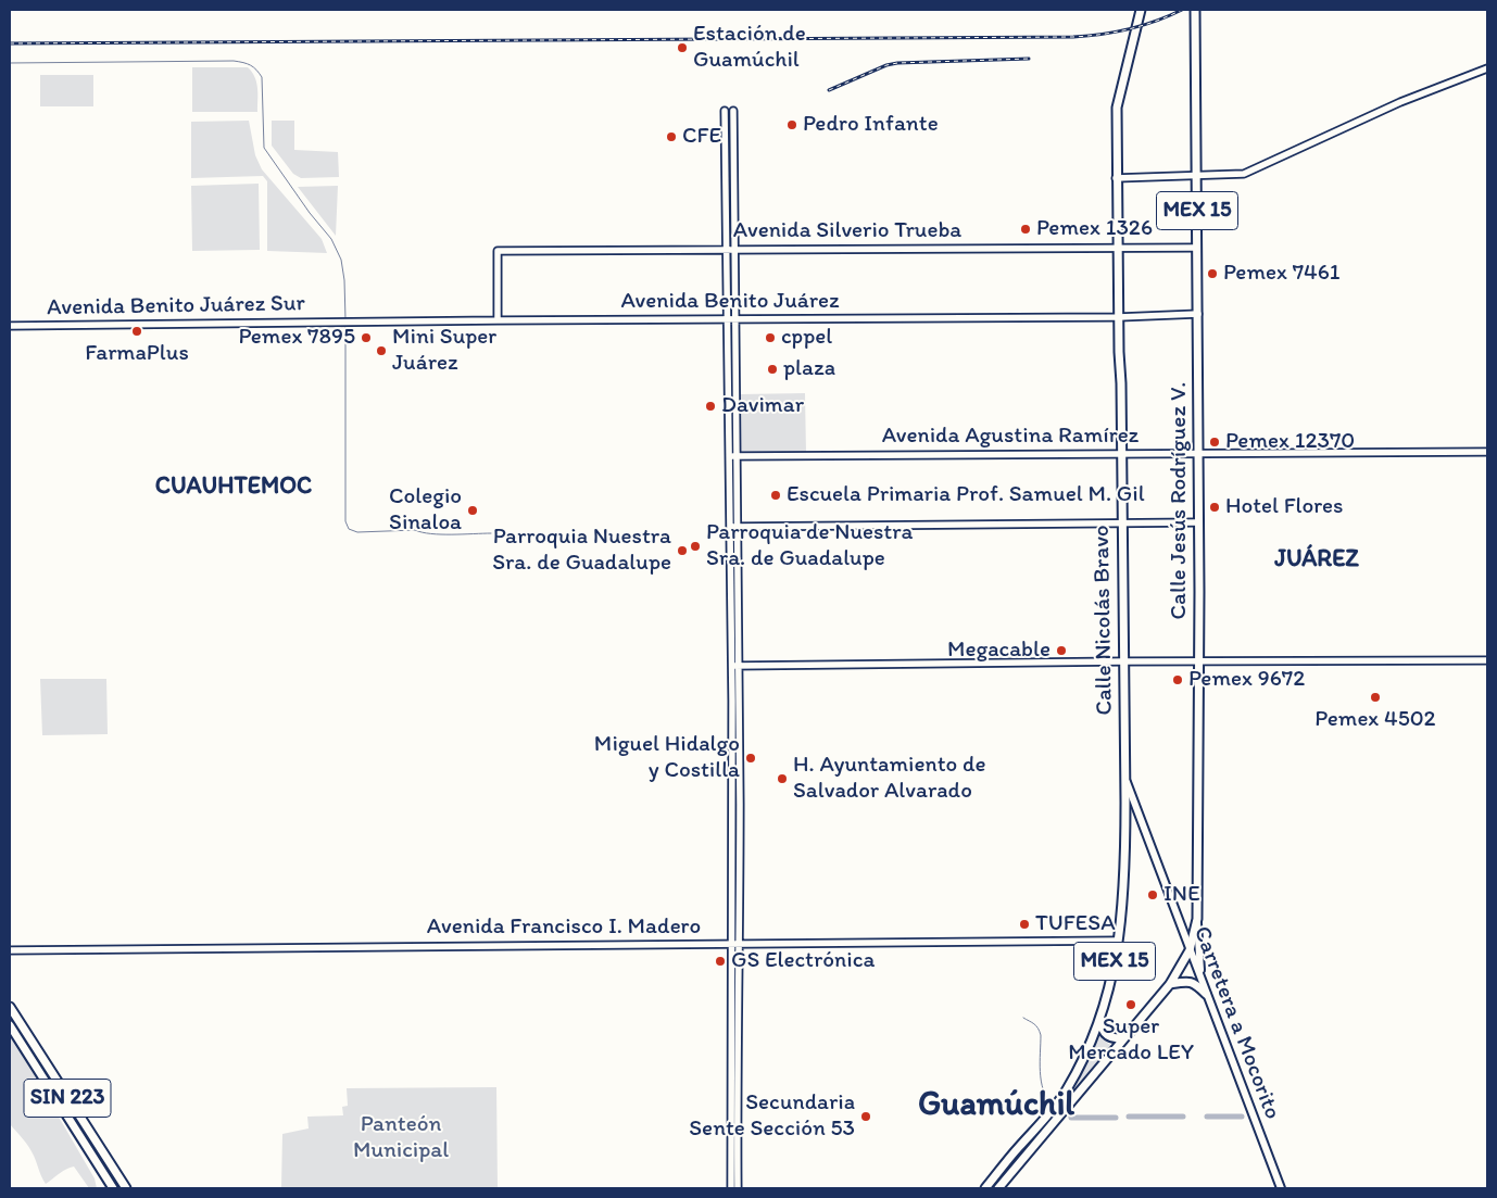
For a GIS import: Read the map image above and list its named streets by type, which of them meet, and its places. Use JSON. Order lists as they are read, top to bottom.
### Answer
{
  "streets": {
    "main road": [
      "MEX 15",
      "Calle Jesús Rodríguez V.",
      "Calle Nicolás Bravo",
      "Carretera a Mocorito",
      "SIN 223"
    ],
    "street": [
      "Avenida Silverio Trueba",
      "Avenida Benito Juárez",
      "Avenida Benito Juárez Sur",
      "Avenida Agustina Ramírez",
      "Avenida Francisco I. Madero"
    ]
  },
  "crossings": [
    ["MEX 15", "Calle Jesús Rodríguez V."],
    ["MEX 15", "Carretera a Mocorito"],
    ["Avenida Silverio Trueba", "Avenida Benito Juárez"],
    ["Avenida Silverio Trueba", "Calle Jesús Rodríguez V."],
    ["Avenida Silverio Trueba", "Calle Nicolás Bravo"],
    ["Avenida Benito Juárez", "Avenida Benito Juárez Sur"],
    ["Avenida Benito Juárez", "Calle Nicolás Bravo"],
    ["Avenida Agustina Ramírez", "Calle Jesús Rodríguez V."],
    ["Avenida Agustina Ramírez", "Calle Nicolás Bravo"],
    ["Calle Jesús Rodríguez V.", "Carretera a Mocorito"],
    ["Calle Nicolás Bravo", "Avenida Francisco I. Madero"],
    ["Calle Nicolás Bravo", "Carretera a Mocorito"]
  ],
  "districts": ["CUAUHTEMOC", "JUÁREZ", "Guamúchil"],
  "parks": ["Panteón Municipal"],
  "places": [
    "Estación de Guamúchil",
    "Pedro Infante",
    "CFE",
    "Pemex 1326",
    "Pemex 7461",
    "FarmaPlus",
    "Pemex 7895",
    "cppel",
    "Mini Super Juárez",
    "plaza",
    "Davimar",
    "Pemex 12370",
    "Escuela Primaria Prof. Samuel M. Gil",
    "Hotel Flores",
    "Colegio Sinaloa",
    "Parroquia de Nuestra Sra. de Guadalupe",
    "Parroquia Nuestra Sra. de Guadalupe",
    "Megacable",
    "Pemex 9672",
    "Pemex 4502",
    "Miguel Hidalgo y Costilla",
    "H. Ayuntamiento de Salvador Alvarado",
    "INE",
    "TUFESA",
    "GS Electrónica",
    "Super Mercado LEY",
    "Secundaria Sente Sección 53"
  ]
}
